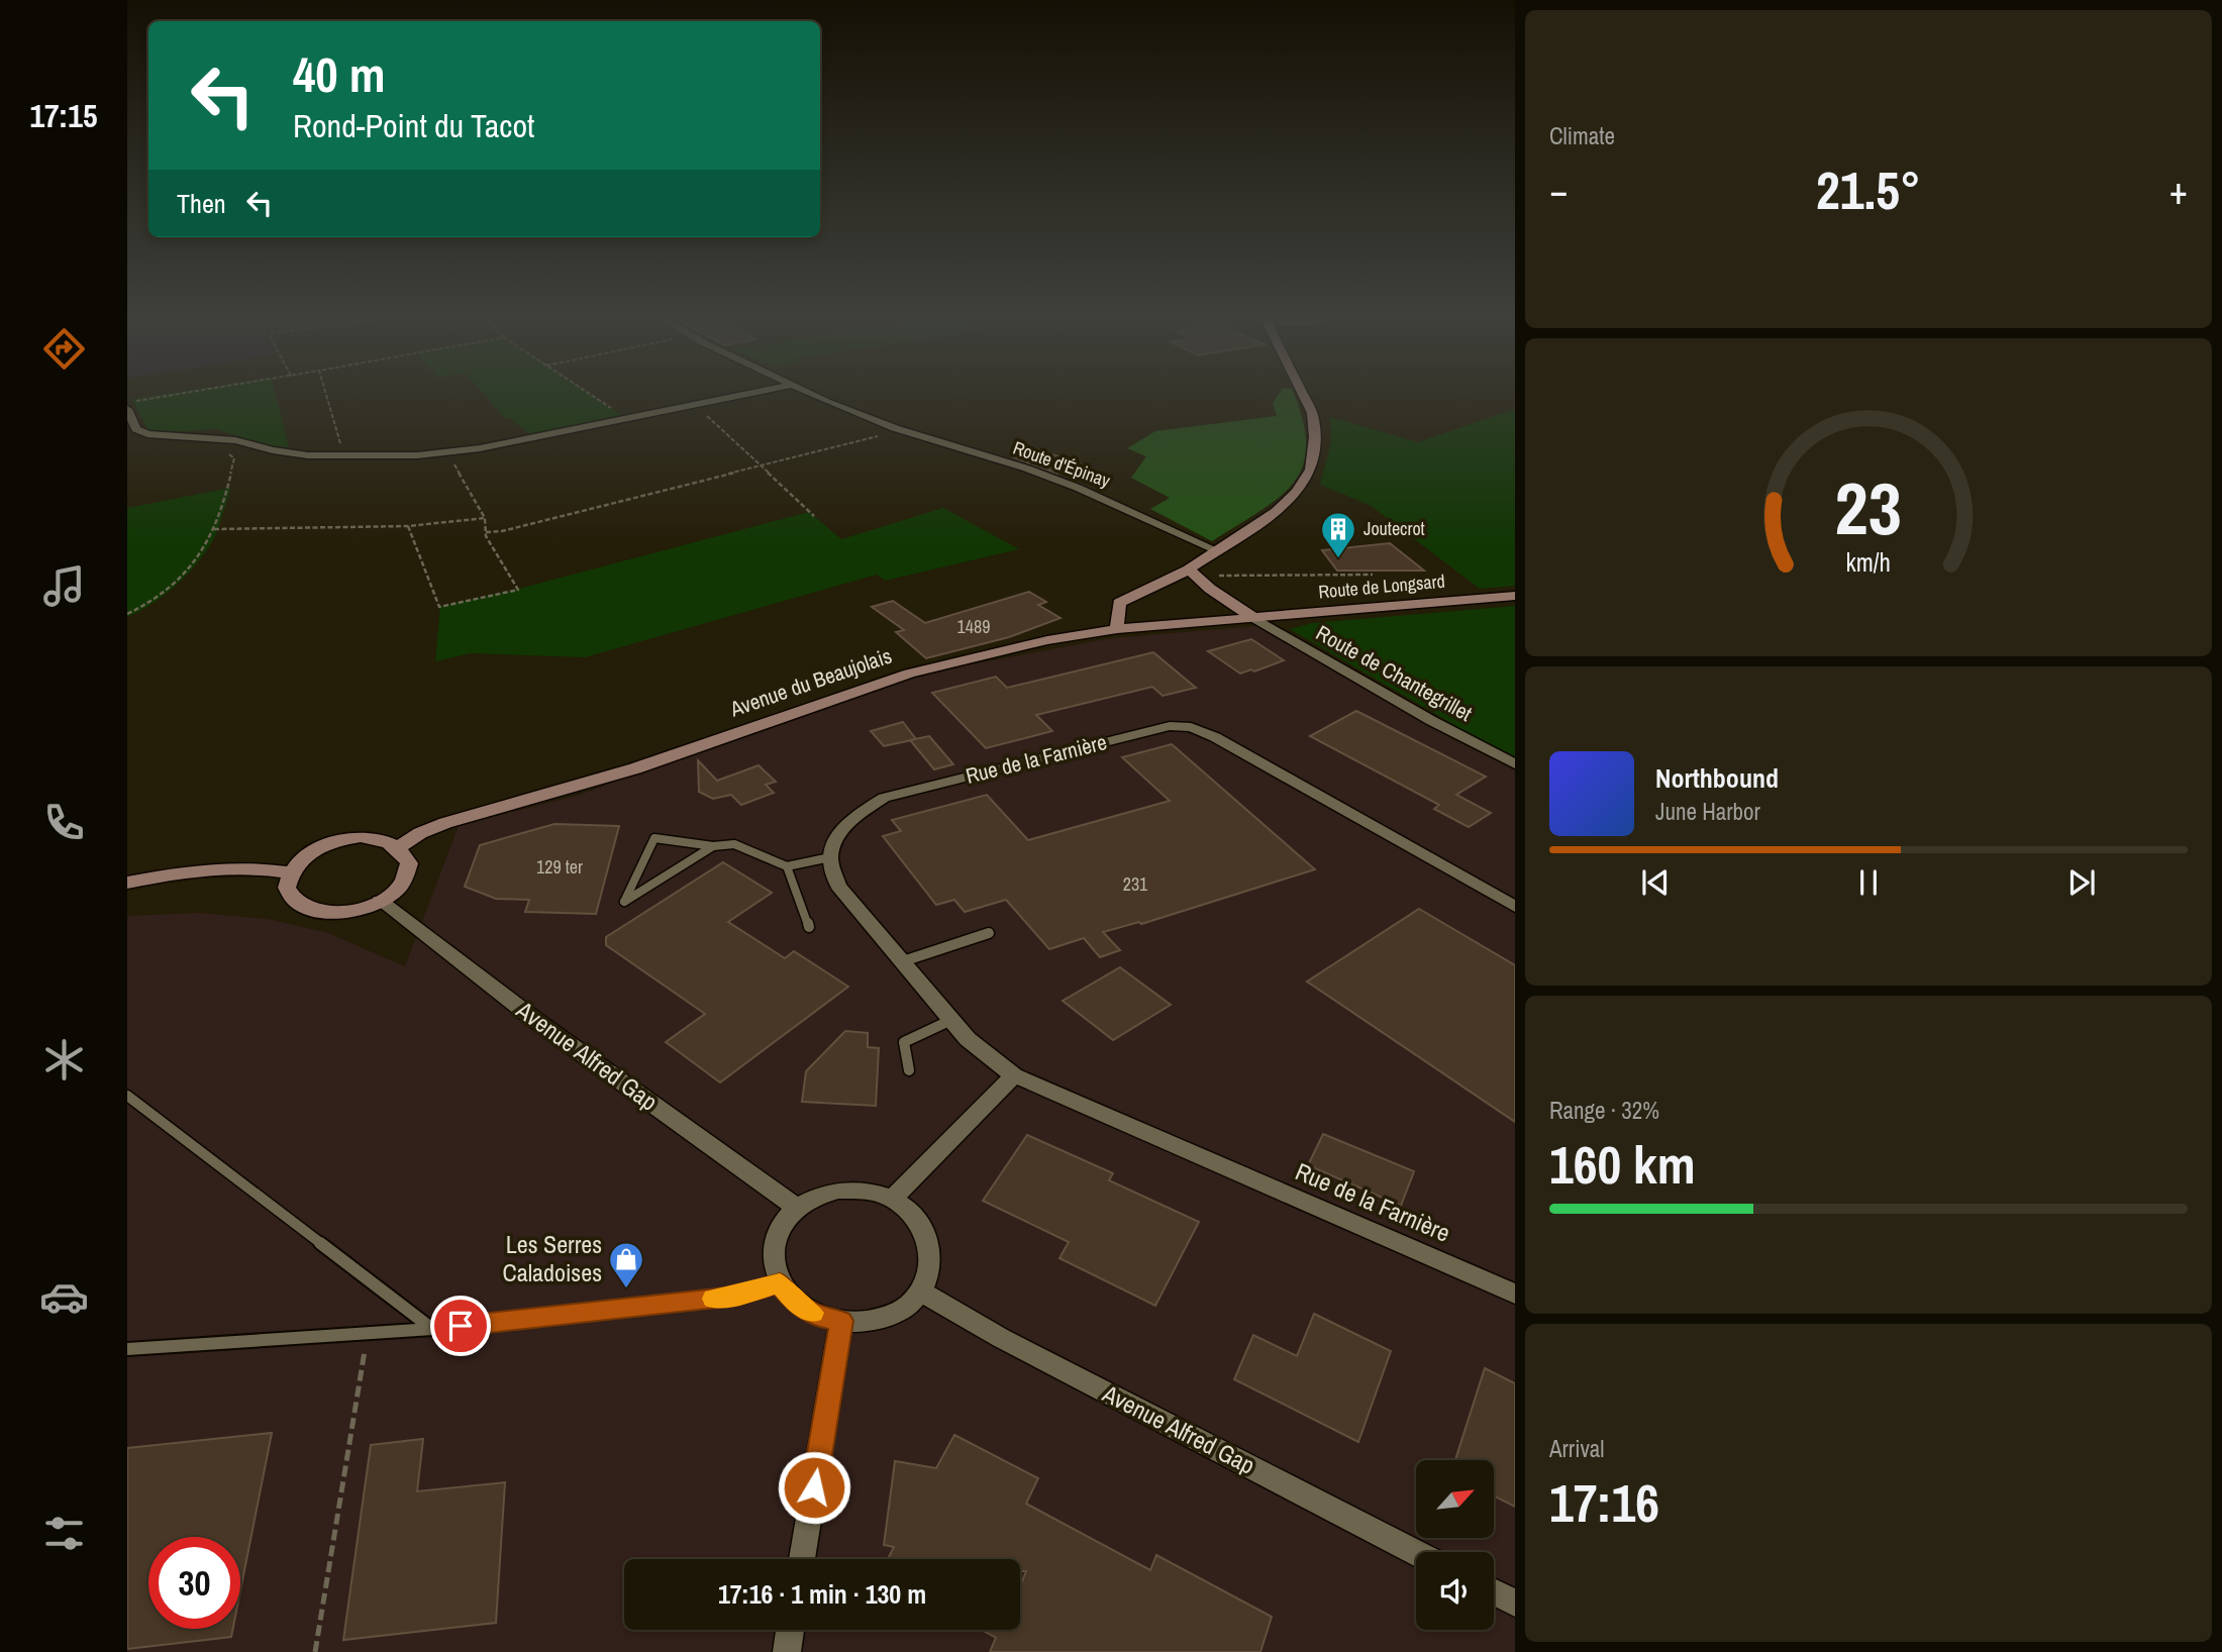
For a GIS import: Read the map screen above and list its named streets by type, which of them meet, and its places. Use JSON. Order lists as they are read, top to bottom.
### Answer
{
  "streets": {
    "main road": ["Route de Longsard", "Avenue du Beaujolais"],
    "street": [
      "Route d'Épinay",
      "Route de Chantegrillet",
      "Rue de la Farnière",
      "Avenue Alfred Gap"
    ]
  },
  "crossings": [
    ["Route de Longsard", "Route de Chantegrillet"],
    ["Route de Longsard", "Avenue du Beaujolais"],
    ["Route de Chantegrillet", "Avenue du Beaujolais"],
    ["Avenue du Beaujolais", "Avenue Alfred Gap"]
  ],
  "places": {
    "building": ["Joutecrot"],
    "shop": ["Les Serres Caladoises"]
  },
  "house_numbers": ["1489", "129 ter", "231"],
  "north": "top right",
  "page": {
    "tabs": "17:15",
    "tile": [
      "Climate",
      ["Range · 32%", "160 km"],
      ["Arrival", "17:16"]
    ],
    "turn": ["40 m", "Rond-Point du Tacot"],
    "heat": ["−", "21.5°", "+"],
    "then": "Then",
    "song": ["Northbound", "June Harbor"],
    "limit": "30",
    "trip": "17:16 · 1 min · 130 m",
    "gauge": ["23", "km/h"]
  }
}
